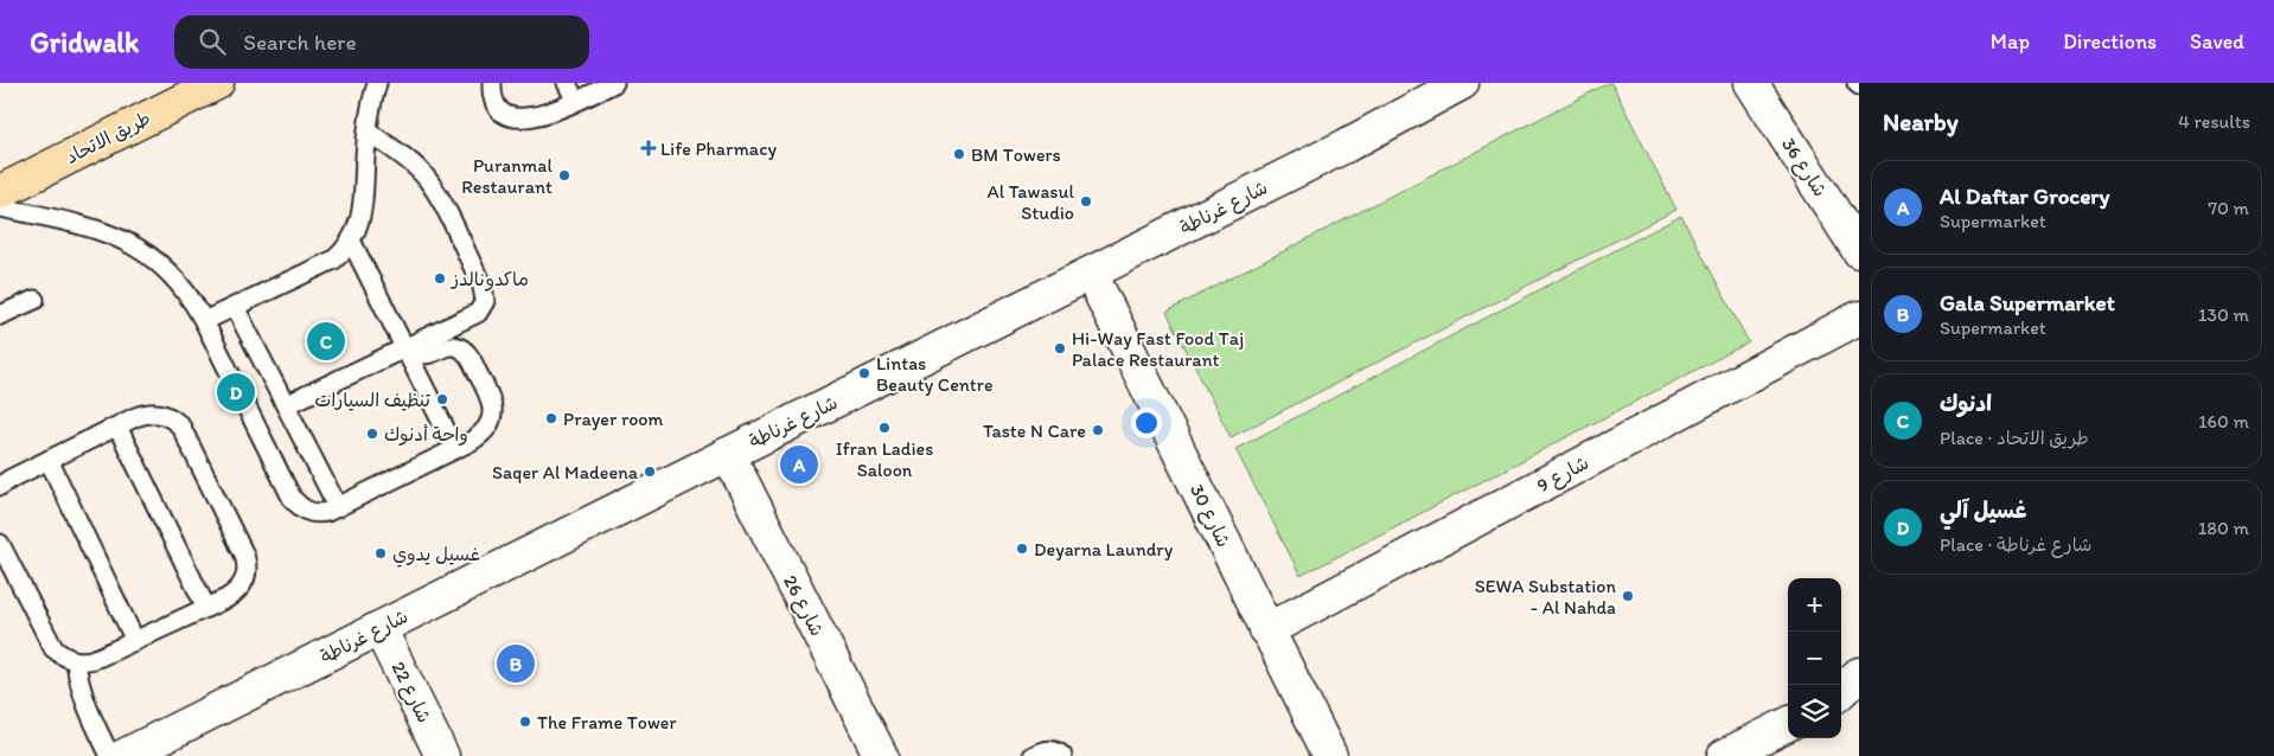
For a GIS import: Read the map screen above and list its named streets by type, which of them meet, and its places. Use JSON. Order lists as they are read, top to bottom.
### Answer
{
  "streets": {
    "highway": ["طريق الاتحاد"],
    "street": [
      "شارع 36",
      "شارع غرناطة",
      "شارع 9",
      "شارع 30",
      "شارع 26",
      "شارع 22"
    ]
  },
  "crossings": [
    ["شارع غرناطة", "شارع 30"],
    ["شارع غرناطة", "شارع 26"],
    ["شارع غرناطة", "شارع 22"],
    ["شارع 9", "شارع 30"]
  ],
  "places": {
    "health": ["Life Pharmacy"],
    "other": [
      "BM Towers",
      "Puranmal Restaurant",
      "Al Tawasul Studio",
      "ماكدونالدز",
      "Hi-Way Fast Food Taj Palace Restaurant",
      "Lintas Beauty Centre",
      "تنظيف السيارات",
      "Prayer room",
      "Ifran Ladies Saloon",
      "Taste N Care",
      "واحة أدنوك",
      "Saqer Al Madeena",
      "Deyarna Laundry",
      "غسيل يدوي",
      "SEWA Substation - Al Nahda",
      "The Frame Tower"
    ]
  },
  "page": {
    "header": "Gridwalk",
    "search": "Search here",
    "nav": ["Map", "Directions", "Saved"],
    "heading": ["Nearby", "4 results"],
    "list": [
      {
        "mark": "A",
        "name": "Al Daftar Grocery",
        "note": "Supermarket",
        "value": "70 m"
      },
      {
        "mark": "B",
        "name": "Gala Supermarket",
        "note": "Supermarket",
        "value": "130 m"
      },
      {
        "mark": "C",
        "name": "ادنوك",
        "note": "Place · طريق الاتحاد",
        "value": "160 m"
      },
      {
        "mark": "D",
        "name": "غسيل آلي",
        "note": "Place · شارع غرناطة",
        "value": "180 m"
      }
    ],
    "pins": [
      "C",
      "D",
      "A",
      "B"
    ],
    "map_buttons": ["+", "−"]
  }
}
